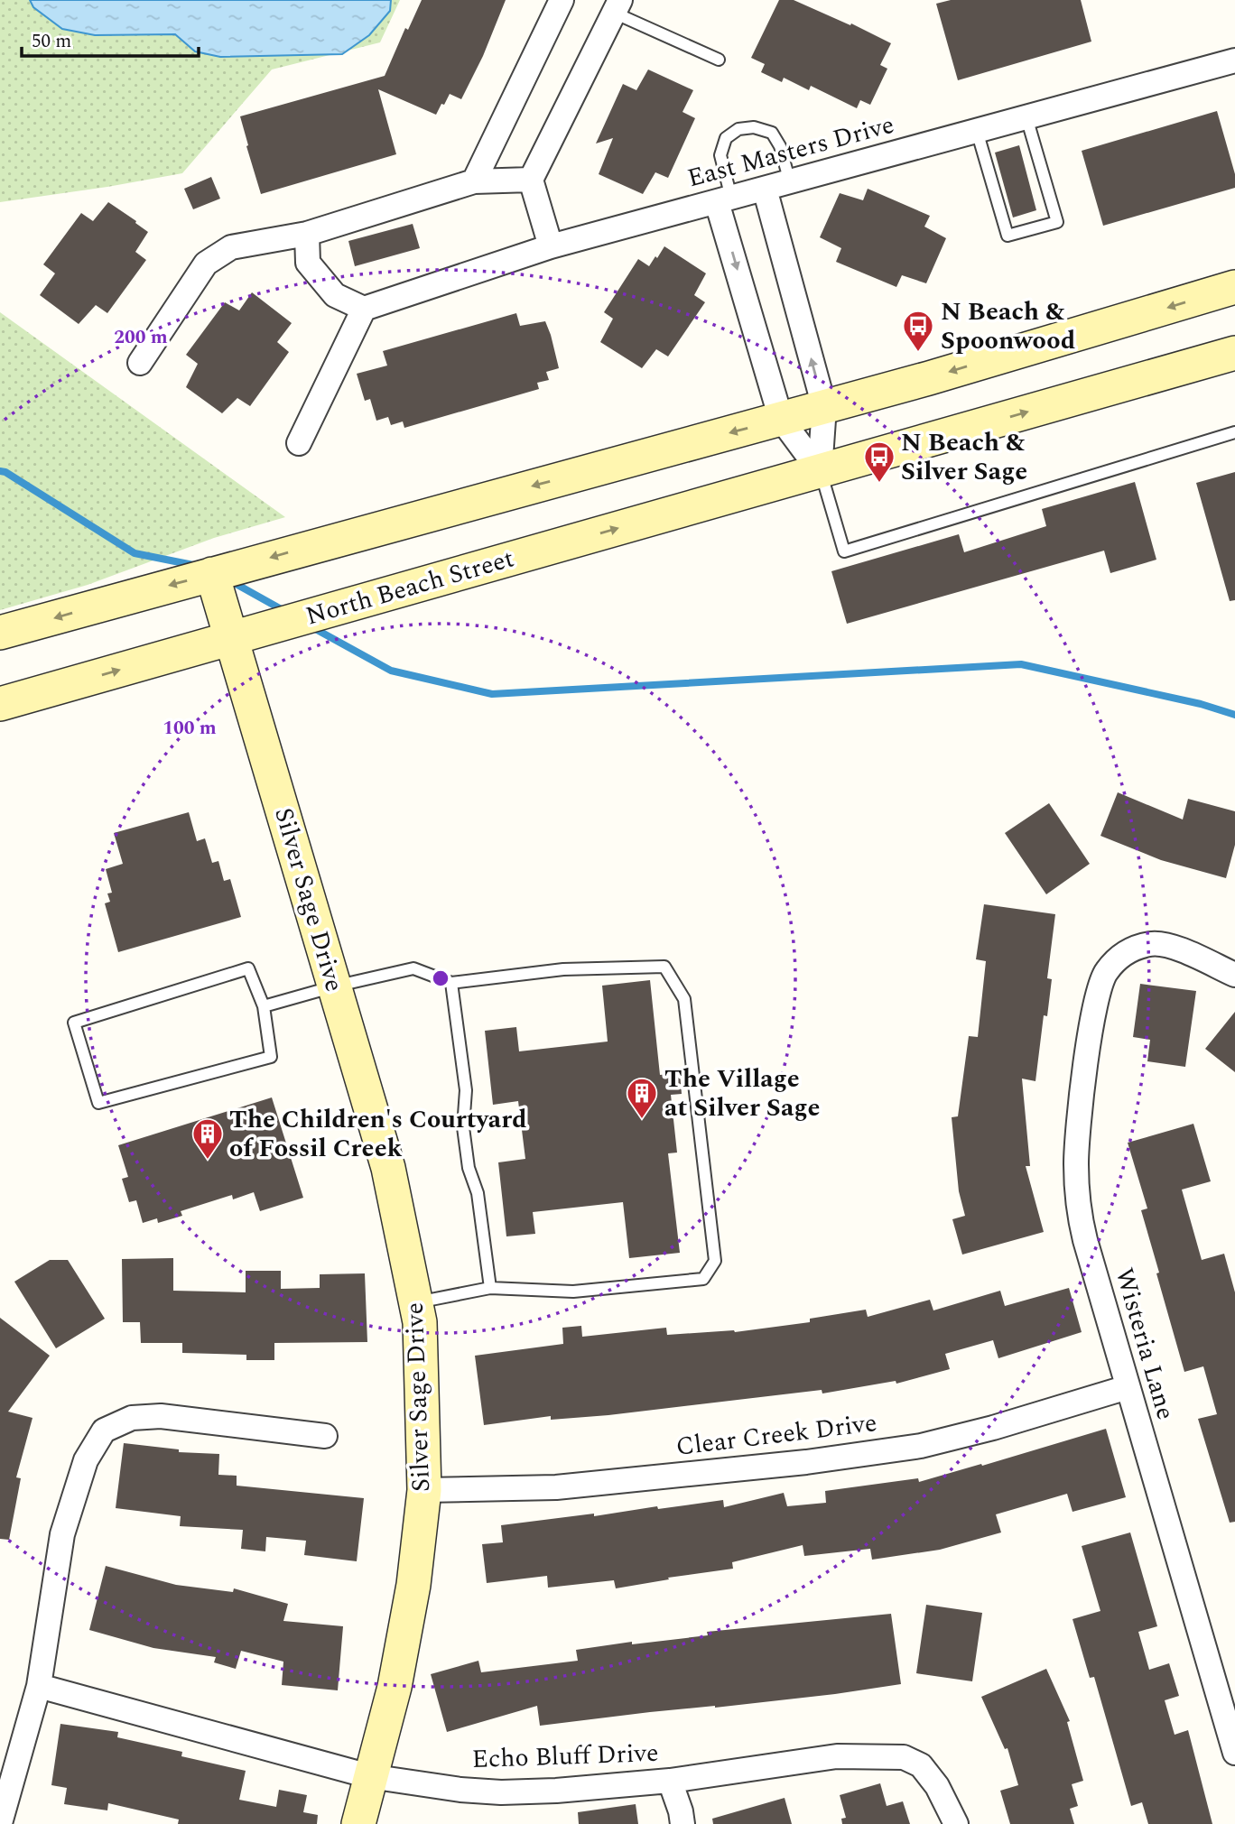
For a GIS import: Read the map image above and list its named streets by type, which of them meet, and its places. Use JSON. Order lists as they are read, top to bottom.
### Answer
{
  "streets": {
    "main road": ["North Beach Street", "Silver Sage Drive"],
    "street": [
      "East Masters Drive",
      "Wisteria Lane",
      "Clear Creek Drive",
      "Echo Bluff Drive"
    ]
  },
  "crossings": [
    ["North Beach Street", "Silver Sage Drive"],
    ["Silver Sage Drive", "Clear Creek Drive"],
    ["Silver Sage Drive", "Echo Bluff Drive"],
    ["Wisteria Lane", "Clear Creek Drive"]
  ],
  "places": {
    "bus stop": ["N Beach & Spoonwood", "N Beach & Silver Sage"],
    "building": ["The Village at Silver Sage", "The Children's Courtyard of Fossil Creek"]
  },
  "scale_bar": "50 m",
  "rings": ["200 m", "100 m"]
}
